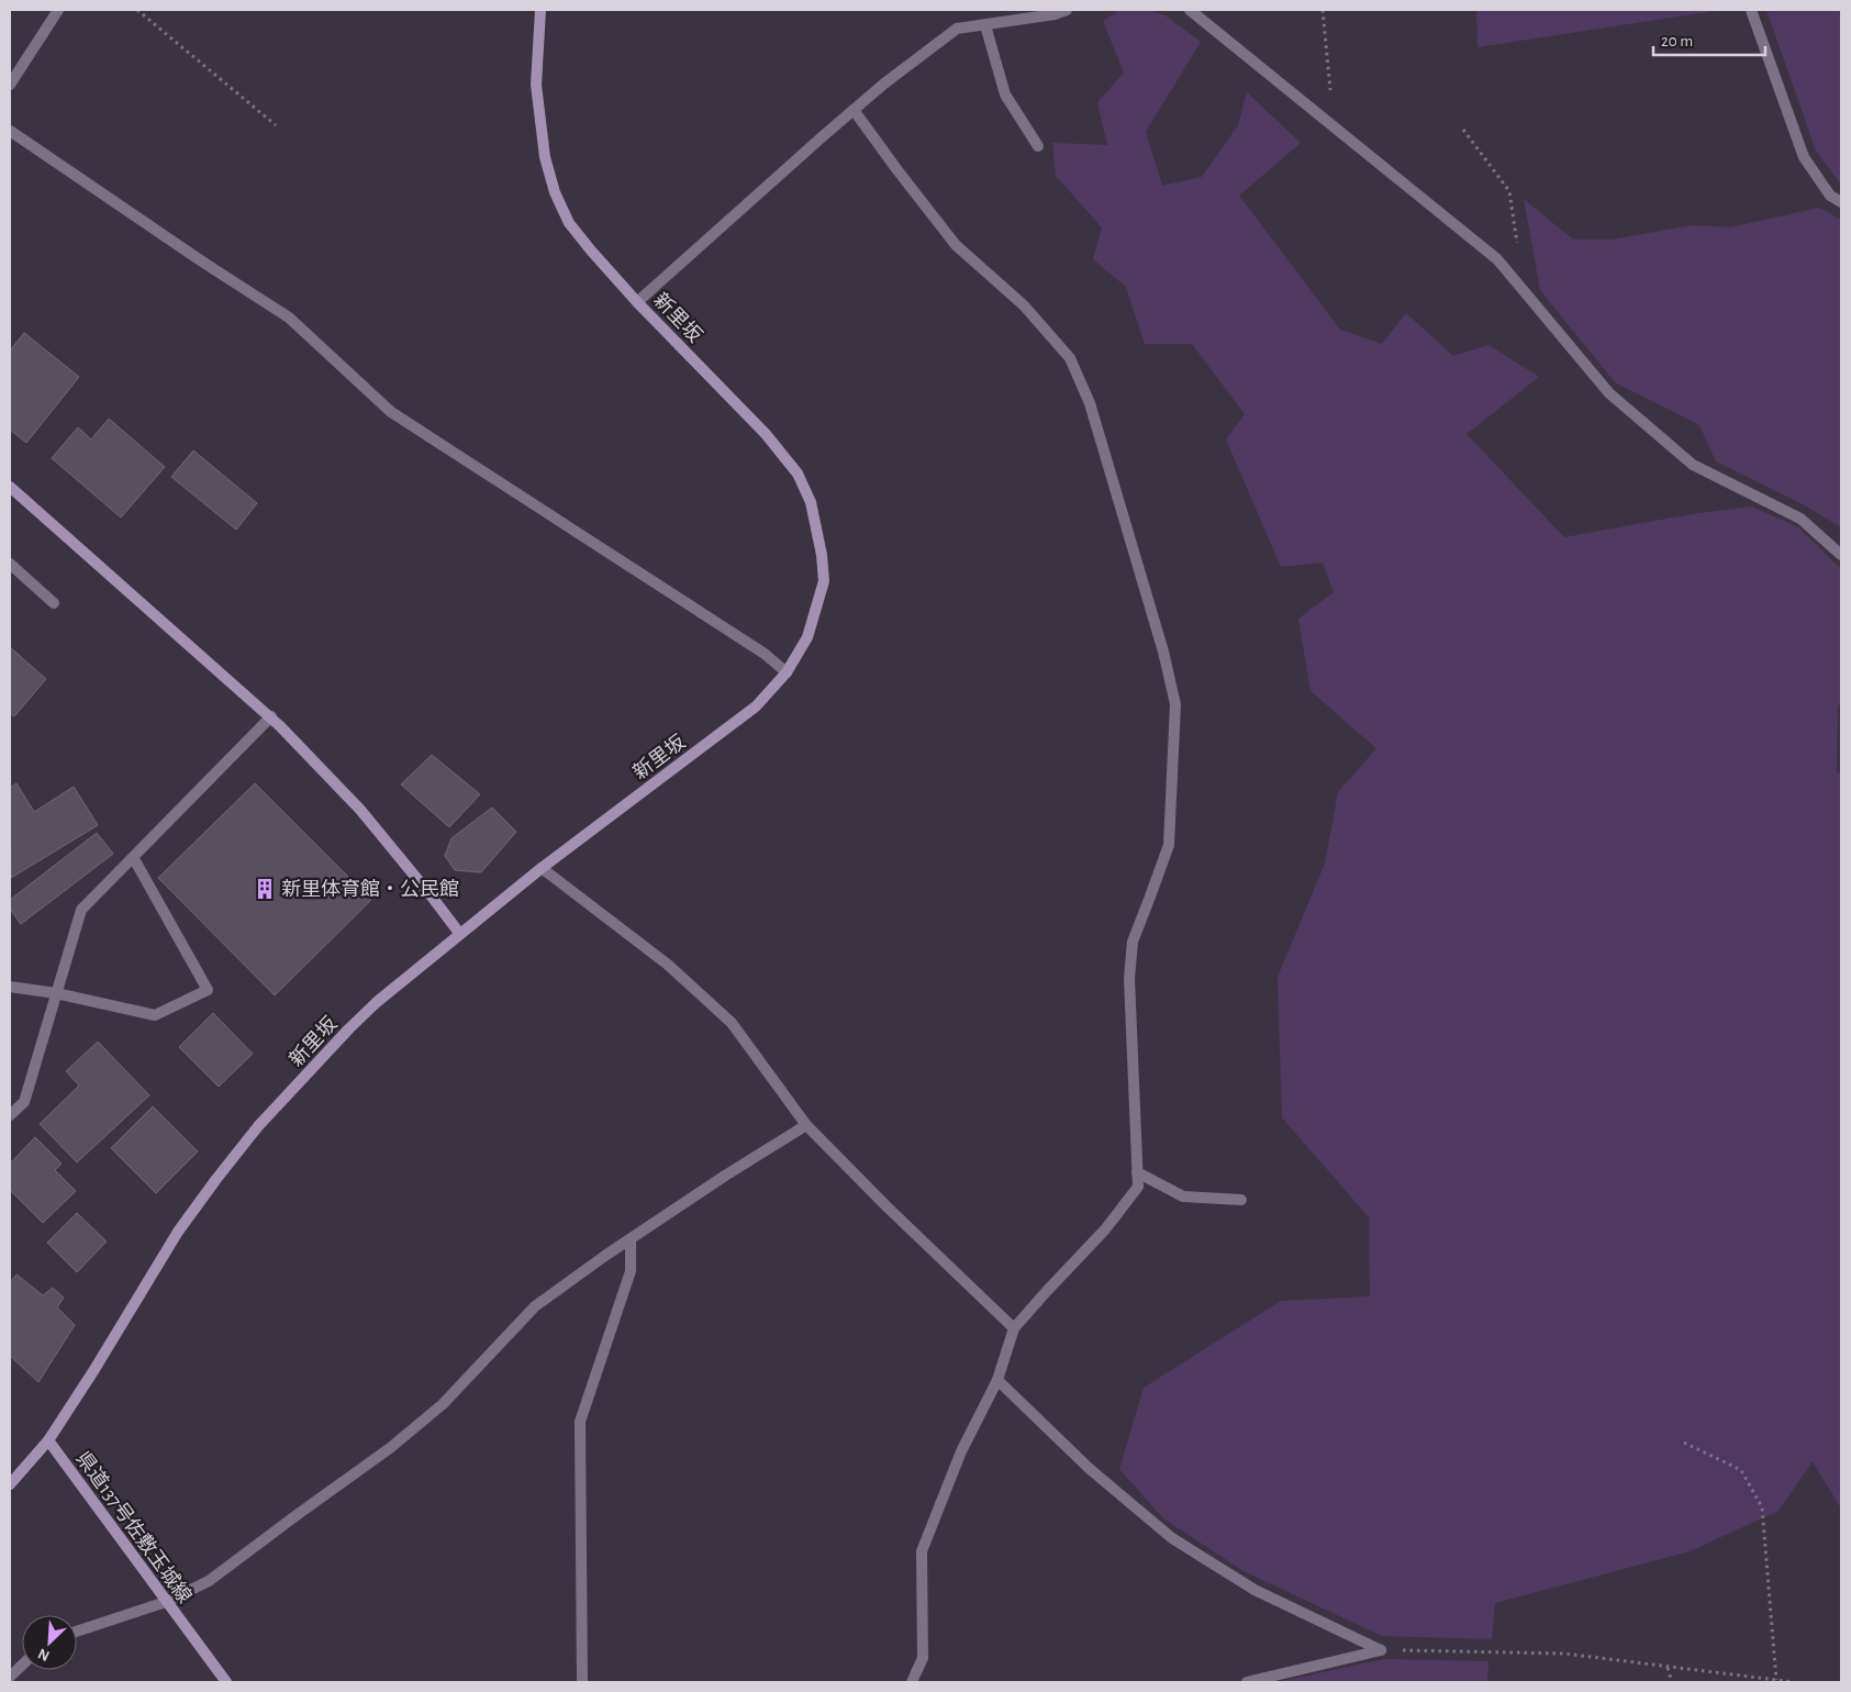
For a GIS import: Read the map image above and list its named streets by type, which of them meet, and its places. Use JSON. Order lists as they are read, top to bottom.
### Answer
{
  "streets": {
    "main road": ["新里坂", "県道137号佐敷玉城線"]
  },
  "crossings": [
    ["新里坂", "県道137号佐敷玉城線"]
  ],
  "places": {
    "building": ["新里体育館・公民館"]
  },
  "scale_bar": "20 m",
  "north": "bottom left"
}
